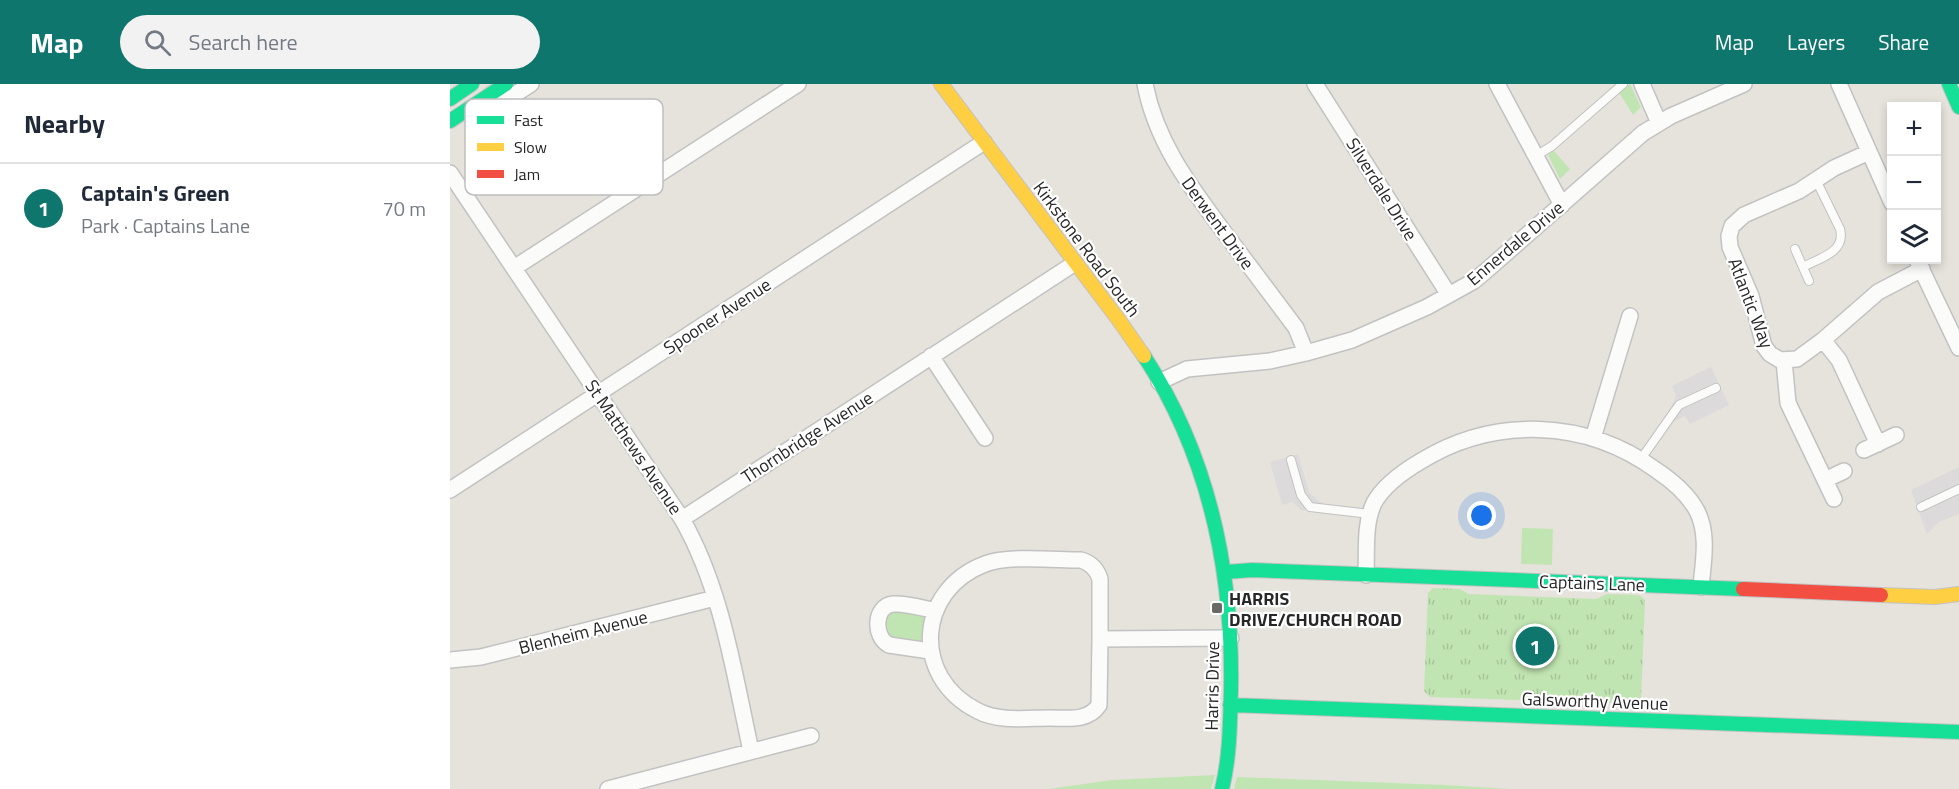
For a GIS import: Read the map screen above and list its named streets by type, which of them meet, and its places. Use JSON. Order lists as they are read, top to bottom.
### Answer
{
  "streets": {
    "main road": [
      "Kirkstone Road South",
      "Captains Lane",
      "Harris Drive",
      "Galsworthy Avenue"
    ],
    "street": [
      "Silverdale Drive",
      "Derwent Drive",
      "Ennerdale Drive",
      "Atlantic Way",
      "Spooner Avenue",
      "Thornbridge Avenue",
      "St Matthews Avenue",
      "Blenheim Avenue"
    ]
  },
  "crossings": [
    ["Silverdale Drive", "Ennerdale Drive"],
    ["Derwent Drive", "Ennerdale Drive"],
    ["Ennerdale Drive", "Kirkstone Road South"],
    ["Kirkstone Road South", "Spooner Avenue"],
    ["Kirkstone Road South", "Thornbridge Avenue"],
    ["Kirkstone Road South", "Harris Drive"],
    ["Spooner Avenue", "St Matthews Avenue"],
    ["Thornbridge Avenue", "St Matthews Avenue"],
    ["St Matthews Avenue", "Blenheim Avenue"],
    ["Captains Lane", "Harris Drive"],
    ["Harris Drive", "Galsworthy Avenue"]
  ],
  "places": {
    "transit": ["HARRIS DRIVE/CHURCH ROAD"]
  },
  "legend": ["Fast", "Slow", "Jam"],
  "page": {
    "header": "Map",
    "search": "Search here",
    "nav": ["Map", "Layers", "Share"],
    "heading": "Nearby",
    "map_buttons": ["+", "−"],
    "list": [
      {
        "mark": "1",
        "name": "Captain's Green",
        "note": "Park · Captains Lane",
        "value": "70 m"
      }
    ],
    "pins": "1"
  }
}
